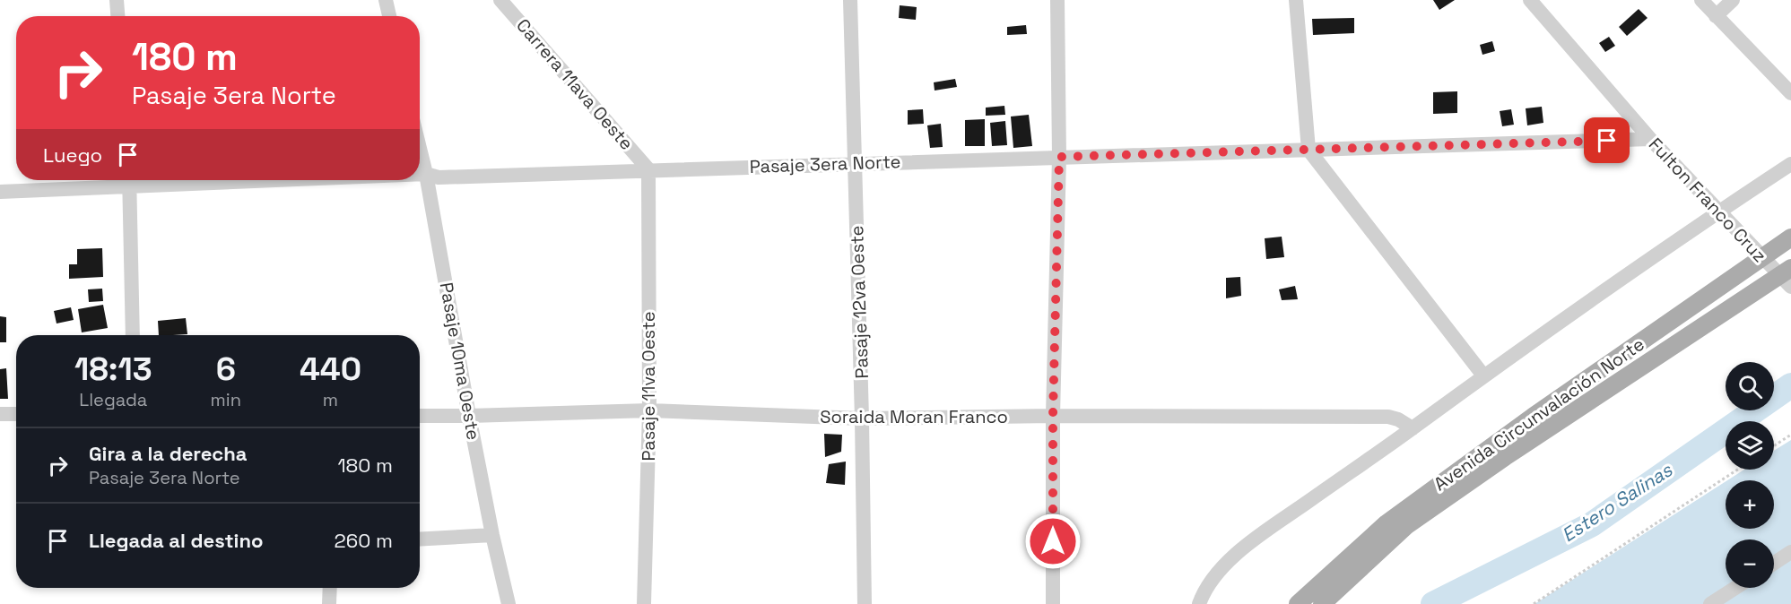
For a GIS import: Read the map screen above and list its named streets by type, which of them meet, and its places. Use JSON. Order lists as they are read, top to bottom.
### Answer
{
  "streets": {
    "main road": ["Avenida Circunvalación Norte"],
    "street": [
      "Carrera 11ava Oeste",
      "Pasaje 3era Norte",
      "Fulton Franco Cruz",
      "Pasaje 12va Oeste",
      "Pasaje 10ma Oeste",
      "Pasaje 11va Oeste",
      "Soraida Moran Franco"
    ]
  },
  "crossings": [
    ["Carrera 11ava Oeste", "Pasaje 3era Norte"],
    ["Carrera 11ava Oeste", "Pasaje 11va Oeste"],
    ["Pasaje 3era Norte", "Fulton Franco Cruz"],
    ["Pasaje 3era Norte", "Pasaje 12va Oeste"],
    ["Pasaje 3era Norte", "Pasaje 10ma Oeste"],
    ["Pasaje 3era Norte", "Pasaje 11va Oeste"],
    ["Fulton Franco Cruz", "Avenida Circunvalación Norte"],
    ["Pasaje 12va Oeste", "Soraida Moran Franco"],
    ["Pasaje 10ma Oeste", "Soraida Moran Franco"],
    ["Pasaje 11va Oeste", "Soraida Moran Franco"]
  ],
  "water": ["Estero Salinas"],
  "page": {
    "turn": ["180 m", "Pasaje 3era Norte"],
    "then": "Luego",
    "eta": [
      "18:13",
      "Llegada",
      "6",
      "min",
      "440",
      "m"
    ],
    "map_buttons": ["+", "−"],
    "list": [
      {
        "name": "Gira a la derecha",
        "note": "Pasaje 3era Norte",
        "value": "180 m"
      },
      {
        "name": "Llegada al destino",
        "value": "260 m"
      }
    ]
  }
}
